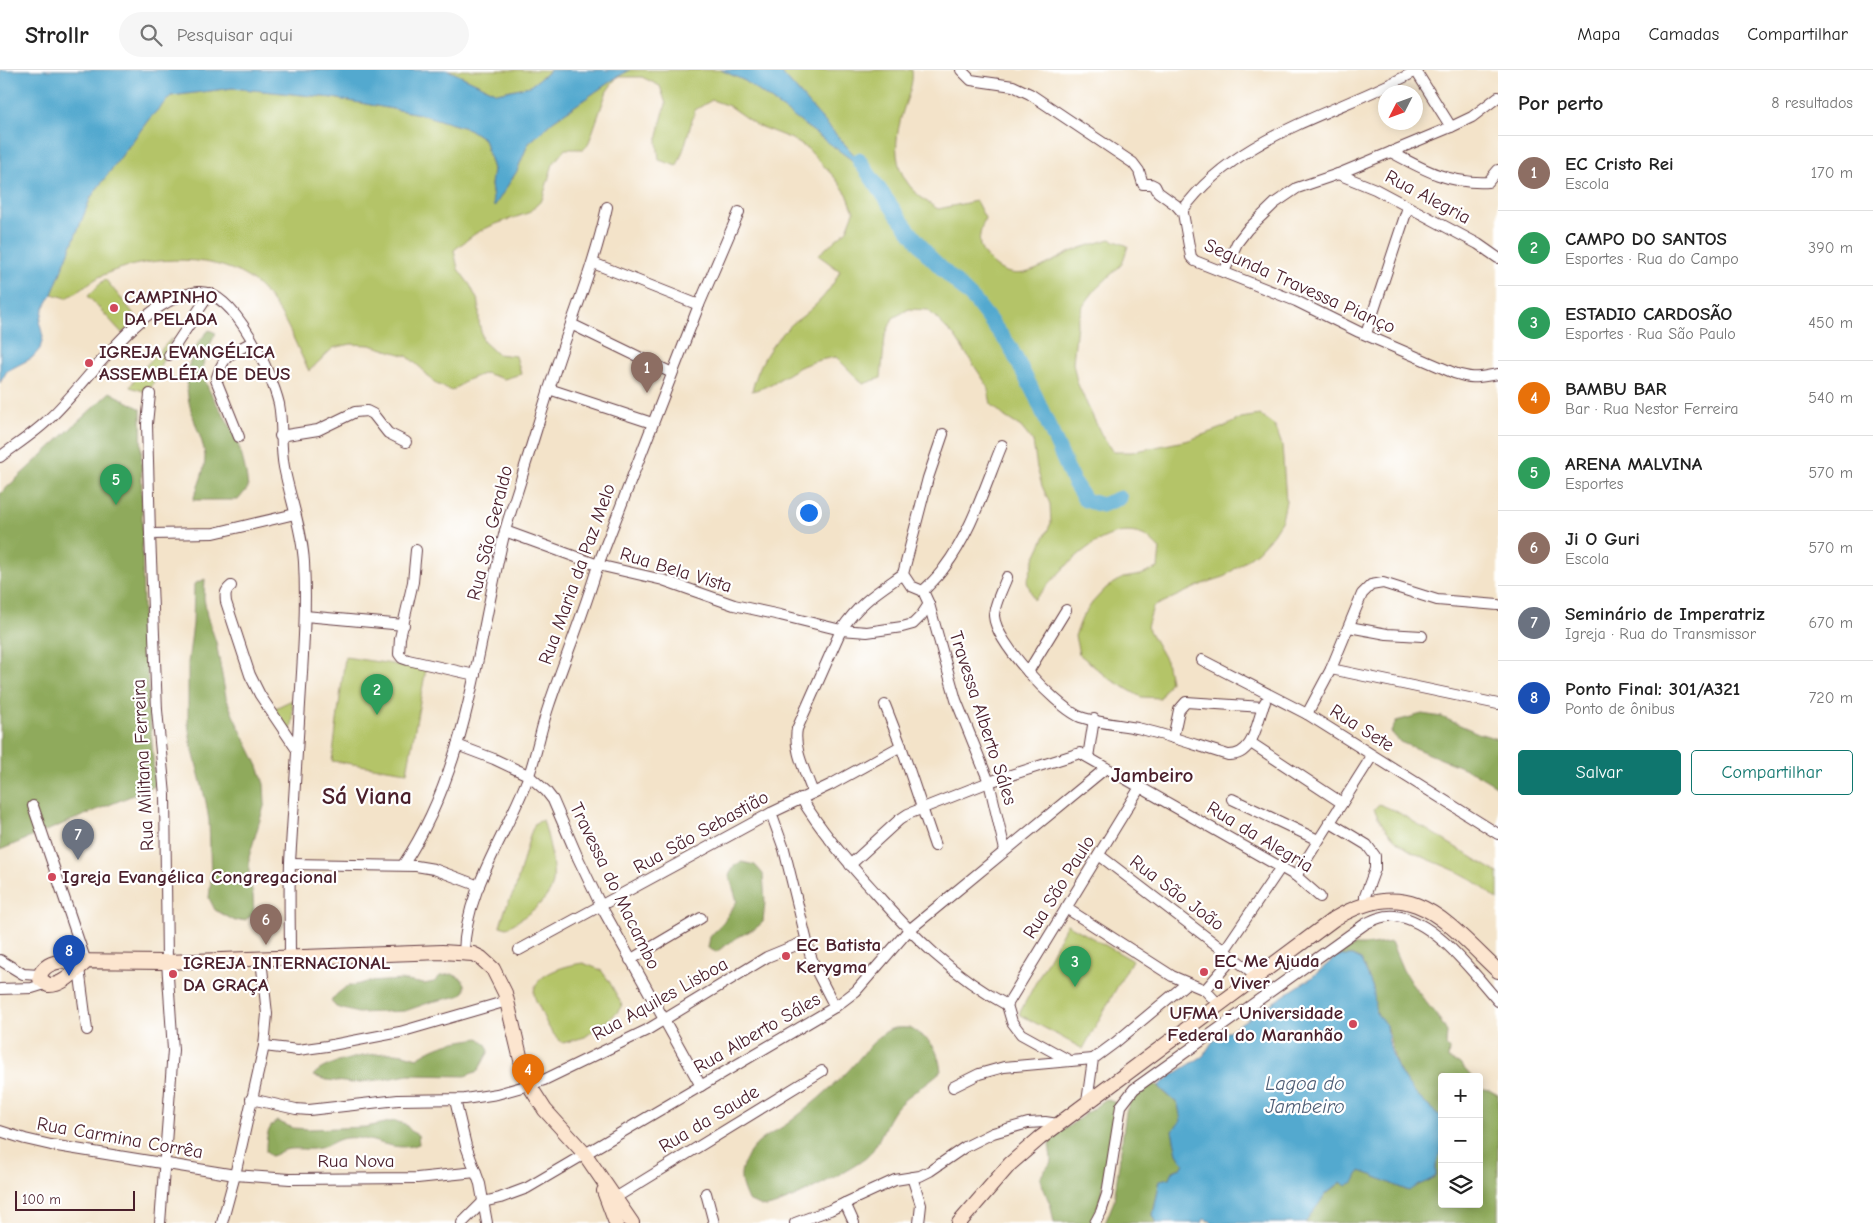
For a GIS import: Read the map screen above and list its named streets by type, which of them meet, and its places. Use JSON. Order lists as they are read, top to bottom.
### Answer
{
  "streets": {
    "street": [
      "Rua Alegria",
      "Segunda Travessa Pianço",
      "Rua São Geraldo",
      "Rua Bela Vista",
      "Rua Maria da Paz Melo",
      "Travessa Alberto Sáles",
      "Rua Sete",
      "Rua Militana Ferreira",
      "Rua São Sebastião",
      "Rua da Alegria",
      "Travessa do Macambo",
      "Rua São Paulo",
      "Rua São João",
      "Rua Aquiles Lisboa",
      "Rua Alberto Sáles",
      "Rua da Saude",
      "Rua Carmina Corrêa",
      "Rua Nova"
    ]
  },
  "crossings": [
    ["Rua São Geraldo", "Rua Bela Vista"],
    ["Rua São Geraldo", "Travessa do Macambo"],
    ["Rua Bela Vista", "Rua Maria da Paz Melo"],
    ["Rua Bela Vista", "Travessa Alberto Sáles"],
    ["Rua Maria da Paz Melo", "Travessa do Macambo"],
    ["Travessa Alberto Sáles", "Rua Alberto Sáles"],
    ["Rua Militana Ferreira", "Rua Carmina Corrêa"],
    ["Rua São Sebastião", "Travessa do Macambo"],
    ["Rua da Alegria", "Rua São Paulo"],
    ["Rua da Alegria", "Rua Alberto Sáles"],
    ["Travessa do Macambo", "Rua Aquiles Lisboa"],
    ["Travessa do Macambo", "Rua Alberto Sáles"],
    ["Rua São Paulo", "Rua São João"],
    ["Rua Carmina Corrêa", "Rua Nova"]
  ],
  "districts": ["Jambeiro", "Sá Viana"],
  "water": ["Lagoa do Jambeiro"],
  "places": [
    "CAMPINHO DA PELADA",
    "IGREJA EVANGÉLICA ASSEMBLÉIA DE DEUS",
    "Igreja Evangélica Congregacional",
    "EC Batista Kerygma",
    "EC Me Ajuda a Viver",
    "IGREJA INTERNACIONAL DA GRAÇA",
    "UFMA - Universidade Federal do Maranhão"
  ],
  "scale_bar": "100 m",
  "north": "bottom left",
  "page": {
    "header": "Strollr",
    "search": "Pesquisar aqui",
    "nav": ["Mapa", "Camadas", "Compartilhar"],
    "heading": ["Por perto", "8 resultados"],
    "list": [
      {
        "mark": "1",
        "name": "EC Cristo Rei",
        "note": "Escola",
        "value": "170 m"
      },
      {
        "mark": "2",
        "name": "CAMPO DO SANTOS",
        "note": "Esportes · Rua do Campo",
        "value": "390 m"
      },
      {
        "mark": "3",
        "name": "ESTADIO CARDOSÃO",
        "note": "Esportes · Rua São Paulo",
        "value": "450 m"
      },
      {
        "mark": "4",
        "name": "BAMBU BAR",
        "note": "Bar · Rua Nestor Ferreira",
        "value": "540 m"
      },
      {
        "mark": "5",
        "name": "ARENA MALVINA",
        "note": "Esportes",
        "value": "570 m"
      },
      {
        "mark": "6",
        "name": "Ji O Guri",
        "note": "Escola",
        "value": "570 m"
      },
      {
        "mark": "7",
        "name": "Seminário de Imperatriz",
        "note": "Igreja · Rua do Transmissor",
        "value": "670 m"
      },
      {
        "mark": "8",
        "name": "Ponto Final: 301/A321",
        "note": "Ponto de ônibus",
        "value": "720 m"
      }
    ],
    "pins": [
      "1",
      "5",
      "2",
      "7",
      "6",
      "8",
      "3",
      "4"
    ],
    "buttons": ["Salvar", "Compartilhar"],
    "map_buttons": ["+", "−"],
    "scale": "100 m"
  }
}
